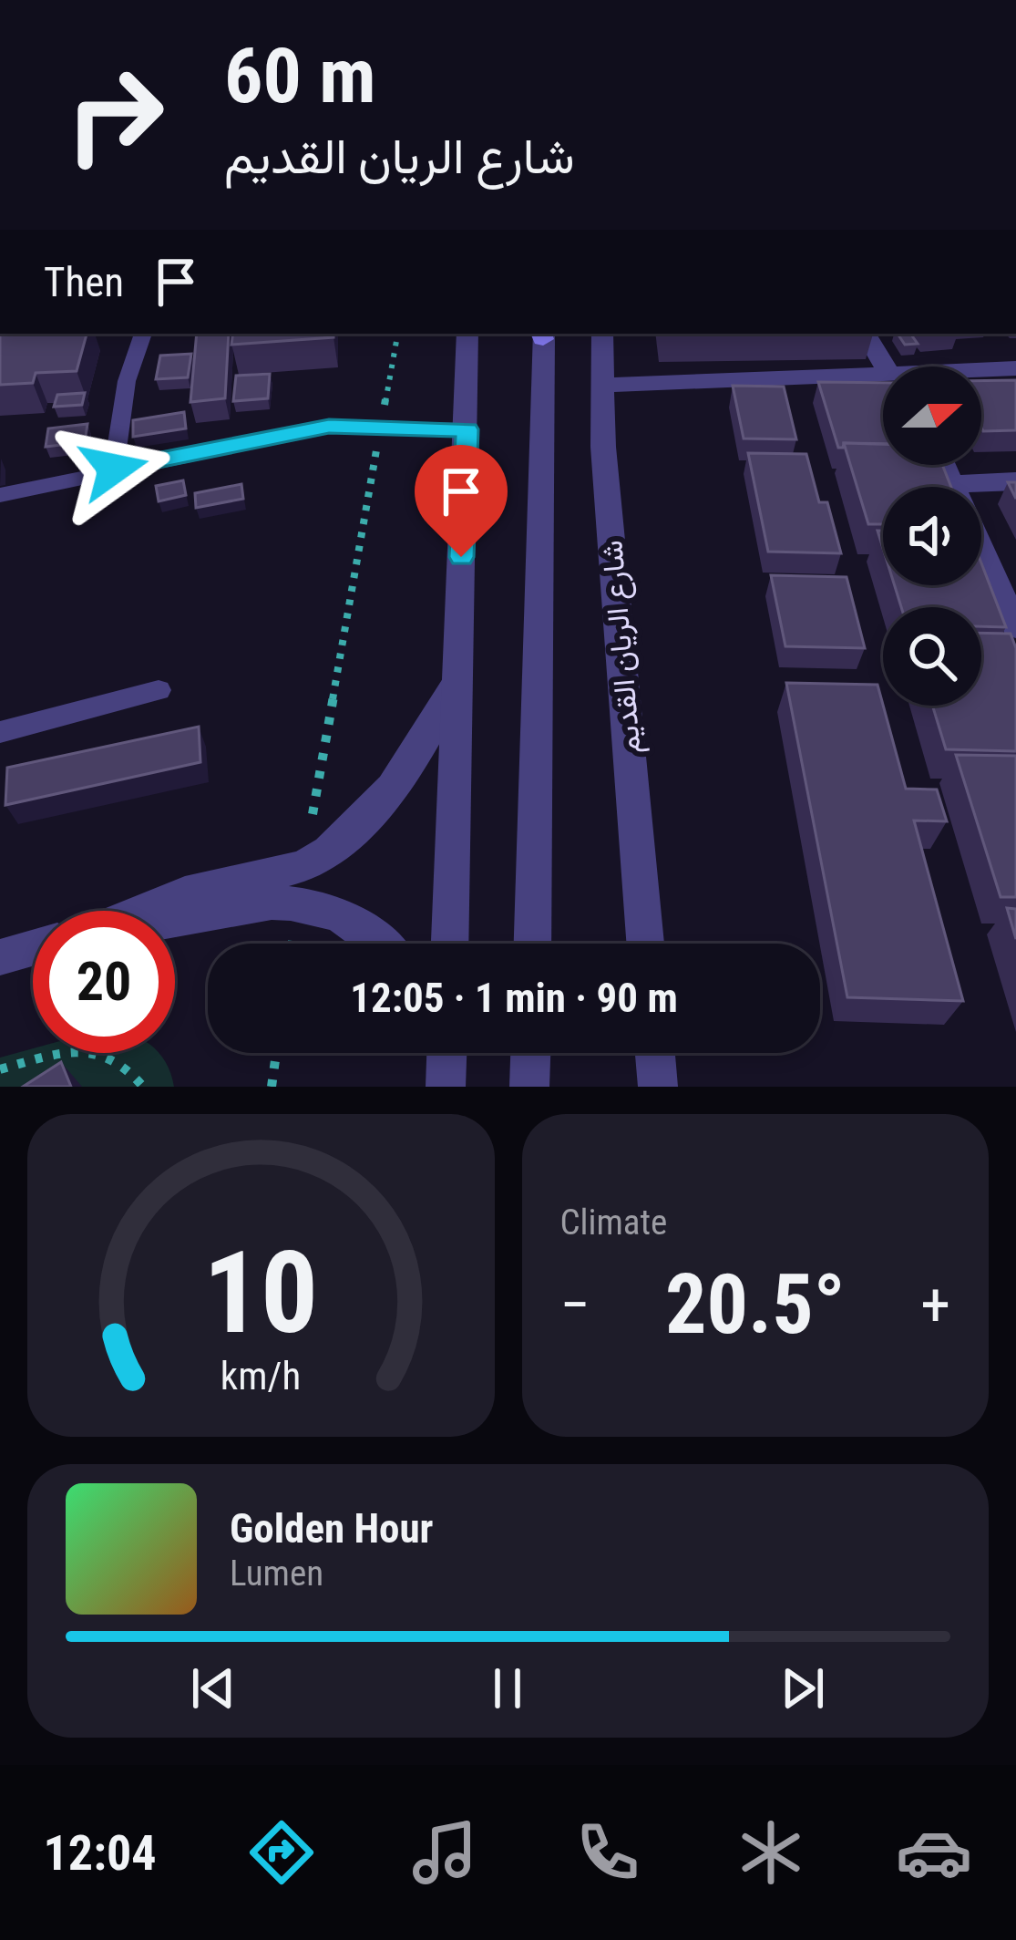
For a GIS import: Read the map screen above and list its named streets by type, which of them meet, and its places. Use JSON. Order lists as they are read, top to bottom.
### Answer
{
  "streets": {
    "street": ["شارع الريان القديم"]
  },
  "north": "right",
  "page": {
    "turn": ["60 m", "شارع الريان القديم"],
    "then": "Then",
    "limit": "20",
    "trip": "12:05 · 1 min · 90 m",
    "tile": "Climate",
    "heat": ["−", "20.5°", "+"],
    "song": ["Golden Hour", "Lumen"],
    "tabs": "12:04",
    "gauge": ["10", "km/h"]
  }
}
